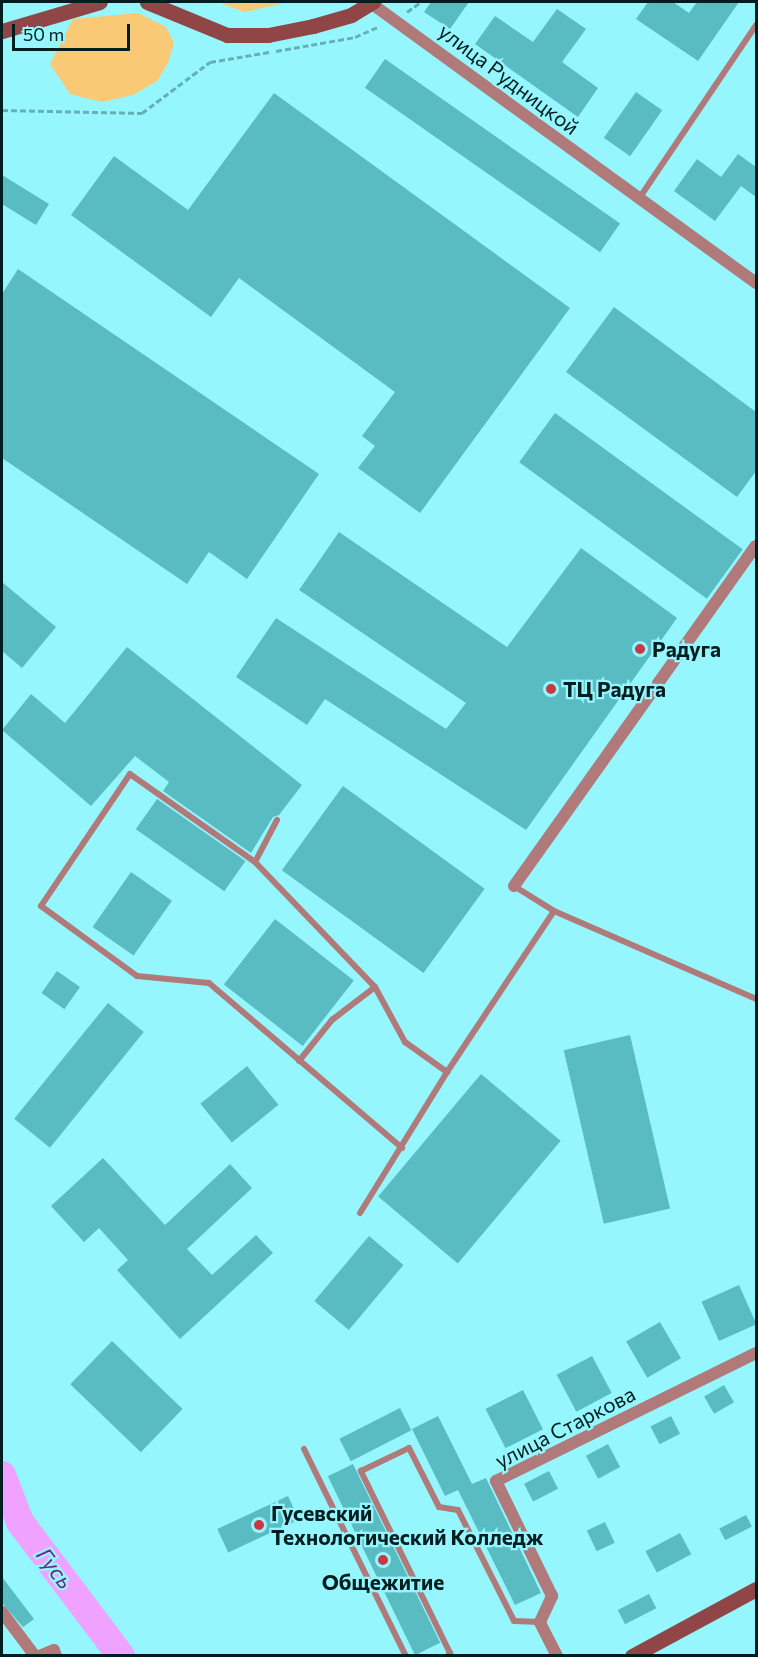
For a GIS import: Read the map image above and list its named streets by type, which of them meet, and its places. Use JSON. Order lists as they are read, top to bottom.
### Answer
{
  "streets": {
    "street": ["улица Рудницкой", "улица Старкова"]
  },
  "water": ["Гусь"],
  "places": [
    "Радуга",
    "ТЦ Радуга",
    "Гусевский Технологический Колледж",
    "Общежитие"
  ],
  "scale_bar": "50 m"
}
